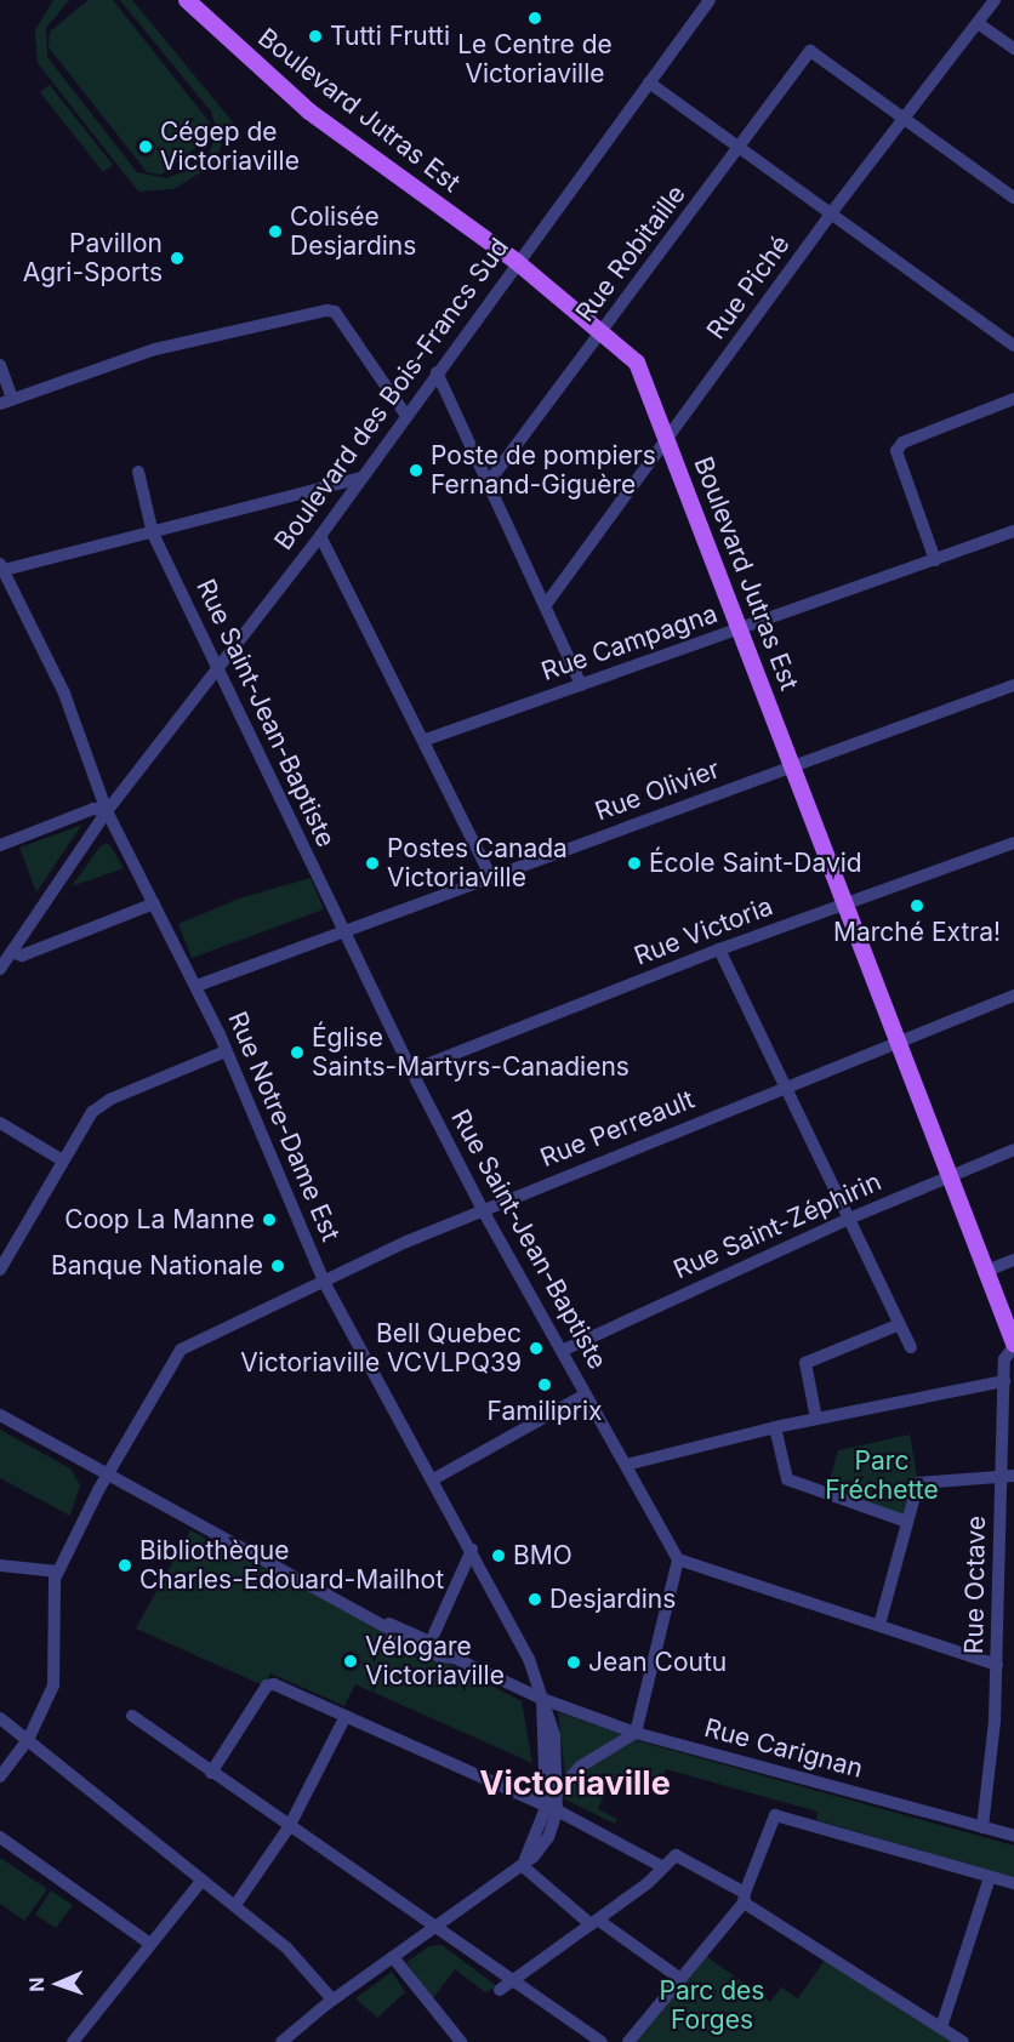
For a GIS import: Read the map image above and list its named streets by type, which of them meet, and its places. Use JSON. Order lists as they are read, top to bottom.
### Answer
{
  "streets": {
    "main road": ["Boulevard Jutras Est"],
    "street": [
      "Rue Robitaille",
      "Rue Piché",
      "Boulevard des Bois-Francs Sud",
      "Rue Campagna",
      "Rue Saint-Jean-Baptiste",
      "Rue Olivier",
      "Rue Victoria",
      "Rue Notre-Dame Est",
      "Rue Perreault",
      "Rue Saint-Zéphirin",
      "Rue Octave",
      "Rue Carignan"
    ]
  },
  "crossings": [
    ["Boulevard Jutras Est", "Rue Robitaille"],
    ["Boulevard Jutras Est", "Rue Piché"],
    ["Boulevard Jutras Est", "Boulevard des Bois-Francs Sud"],
    ["Boulevard Jutras Est", "Rue Campagna"],
    ["Boulevard Jutras Est", "Rue Olivier"],
    ["Boulevard Jutras Est", "Rue Victoria"],
    ["Boulevard Jutras Est", "Rue Perreault"],
    ["Boulevard Jutras Est", "Rue Saint-Zéphirin"],
    ["Boulevard Jutras Est", "Rue Octave"],
    ["Rue Robitaille", "Rue Piché"],
    ["Boulevard des Bois-Francs Sud", "Rue Saint-Jean-Baptiste"],
    ["Boulevard des Bois-Francs Sud", "Rue Notre-Dame Est"],
    ["Rue Saint-Jean-Baptiste", "Rue Olivier"],
    ["Rue Saint-Jean-Baptiste", "Rue Victoria"],
    ["Rue Saint-Jean-Baptiste", "Rue Perreault"],
    ["Rue Saint-Jean-Baptiste", "Rue Saint-Zéphirin"],
    ["Rue Olivier", "Rue Notre-Dame Est"],
    ["Rue Notre-Dame Est", "Rue Perreault"],
    ["Rue Notre-Dame Est", "Rue Carignan"],
    ["Rue Perreault", "Rue Carignan"],
    ["Rue Octave", "Rue Carignan"]
  ],
  "districts": ["Victoriaville"],
  "parks": ["Parc Fréchette", "Parc des Forges"],
  "places": [
    "Le Centre de Victoriaville",
    "Tutti Frutti",
    "Cégep de Victoriaville",
    "Colisée Desjardins",
    "Pavillon Agri-Sports",
    "Poste de pompiers Fernand-Giguère",
    "Postes Canada Victoriaville",
    "École Saint-David",
    "Marché Extra!",
    "Église Saints-Martyrs-Canadiens",
    "Coop La Manne",
    "Banque Nationale",
    "Bell Quebec Victoriaville VCVLPQ39",
    "Familiprix",
    "BMO",
    "Bibliothèque Charles-Edouard-Mailhot",
    "Desjardins",
    "Vélogare Victoriaville",
    "Jean Coutu"
  ],
  "north": "left"
}
